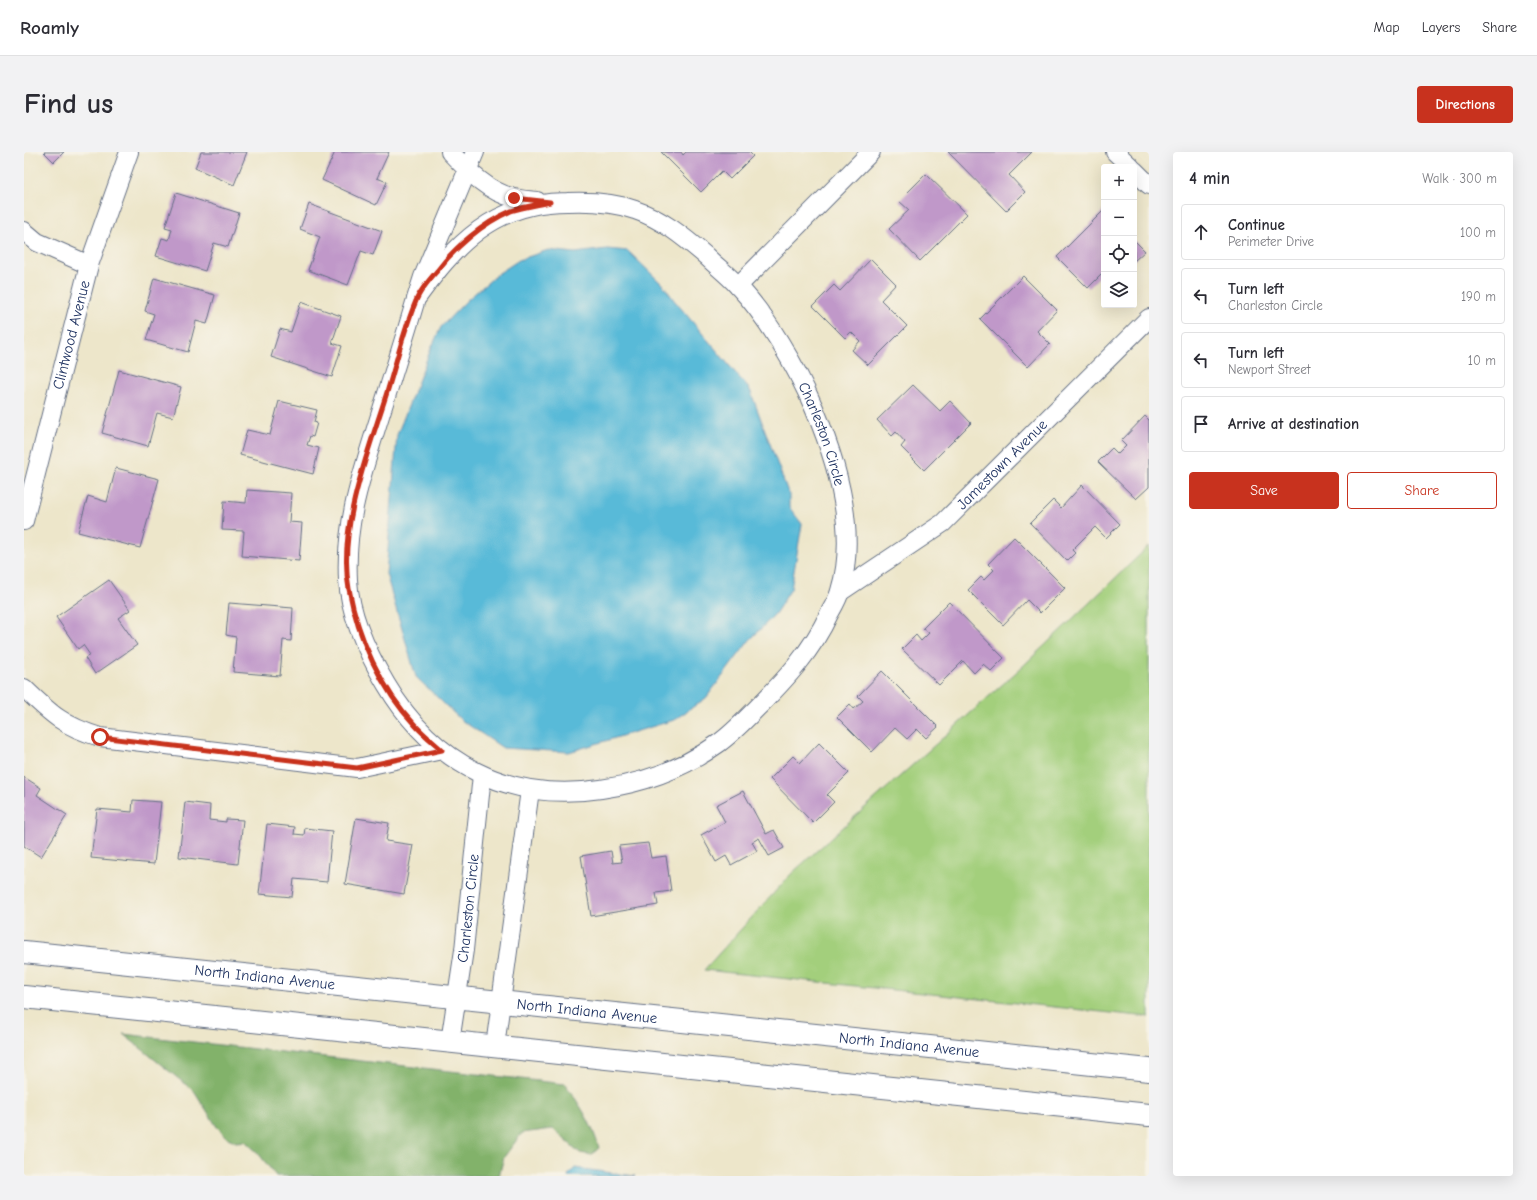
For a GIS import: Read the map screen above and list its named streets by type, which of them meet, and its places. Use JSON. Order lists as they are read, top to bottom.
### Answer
{
  "streets": {
    "main road": ["North Indiana Avenue"],
    "street": ["Clintwood Avenue", "Charleston Circle", "Jamestown Avenue"]
  },
  "crossings": [
    ["Charleston Circle", "Jamestown Avenue"],
    ["Charleston Circle", "North Indiana Avenue"]
  ],
  "page": {
    "header": "Roamly",
    "nav": ["Map", "Layers", "Share"],
    "buttons": [
      "Directions",
      ["Save", "Share"]
    ],
    "title": "Find us",
    "heading": ["4 min", "Walk · 300 m"],
    "map_buttons": ["+", "−"],
    "list": [
      ["Continue", "Perimeter Drive", "100 m"],
      ["Turn left", "Charleston Circle", "190 m"],
      ["Turn left", "Newport Street", "10 m"],
      "Arrive at destination"
    ]
  }
}
